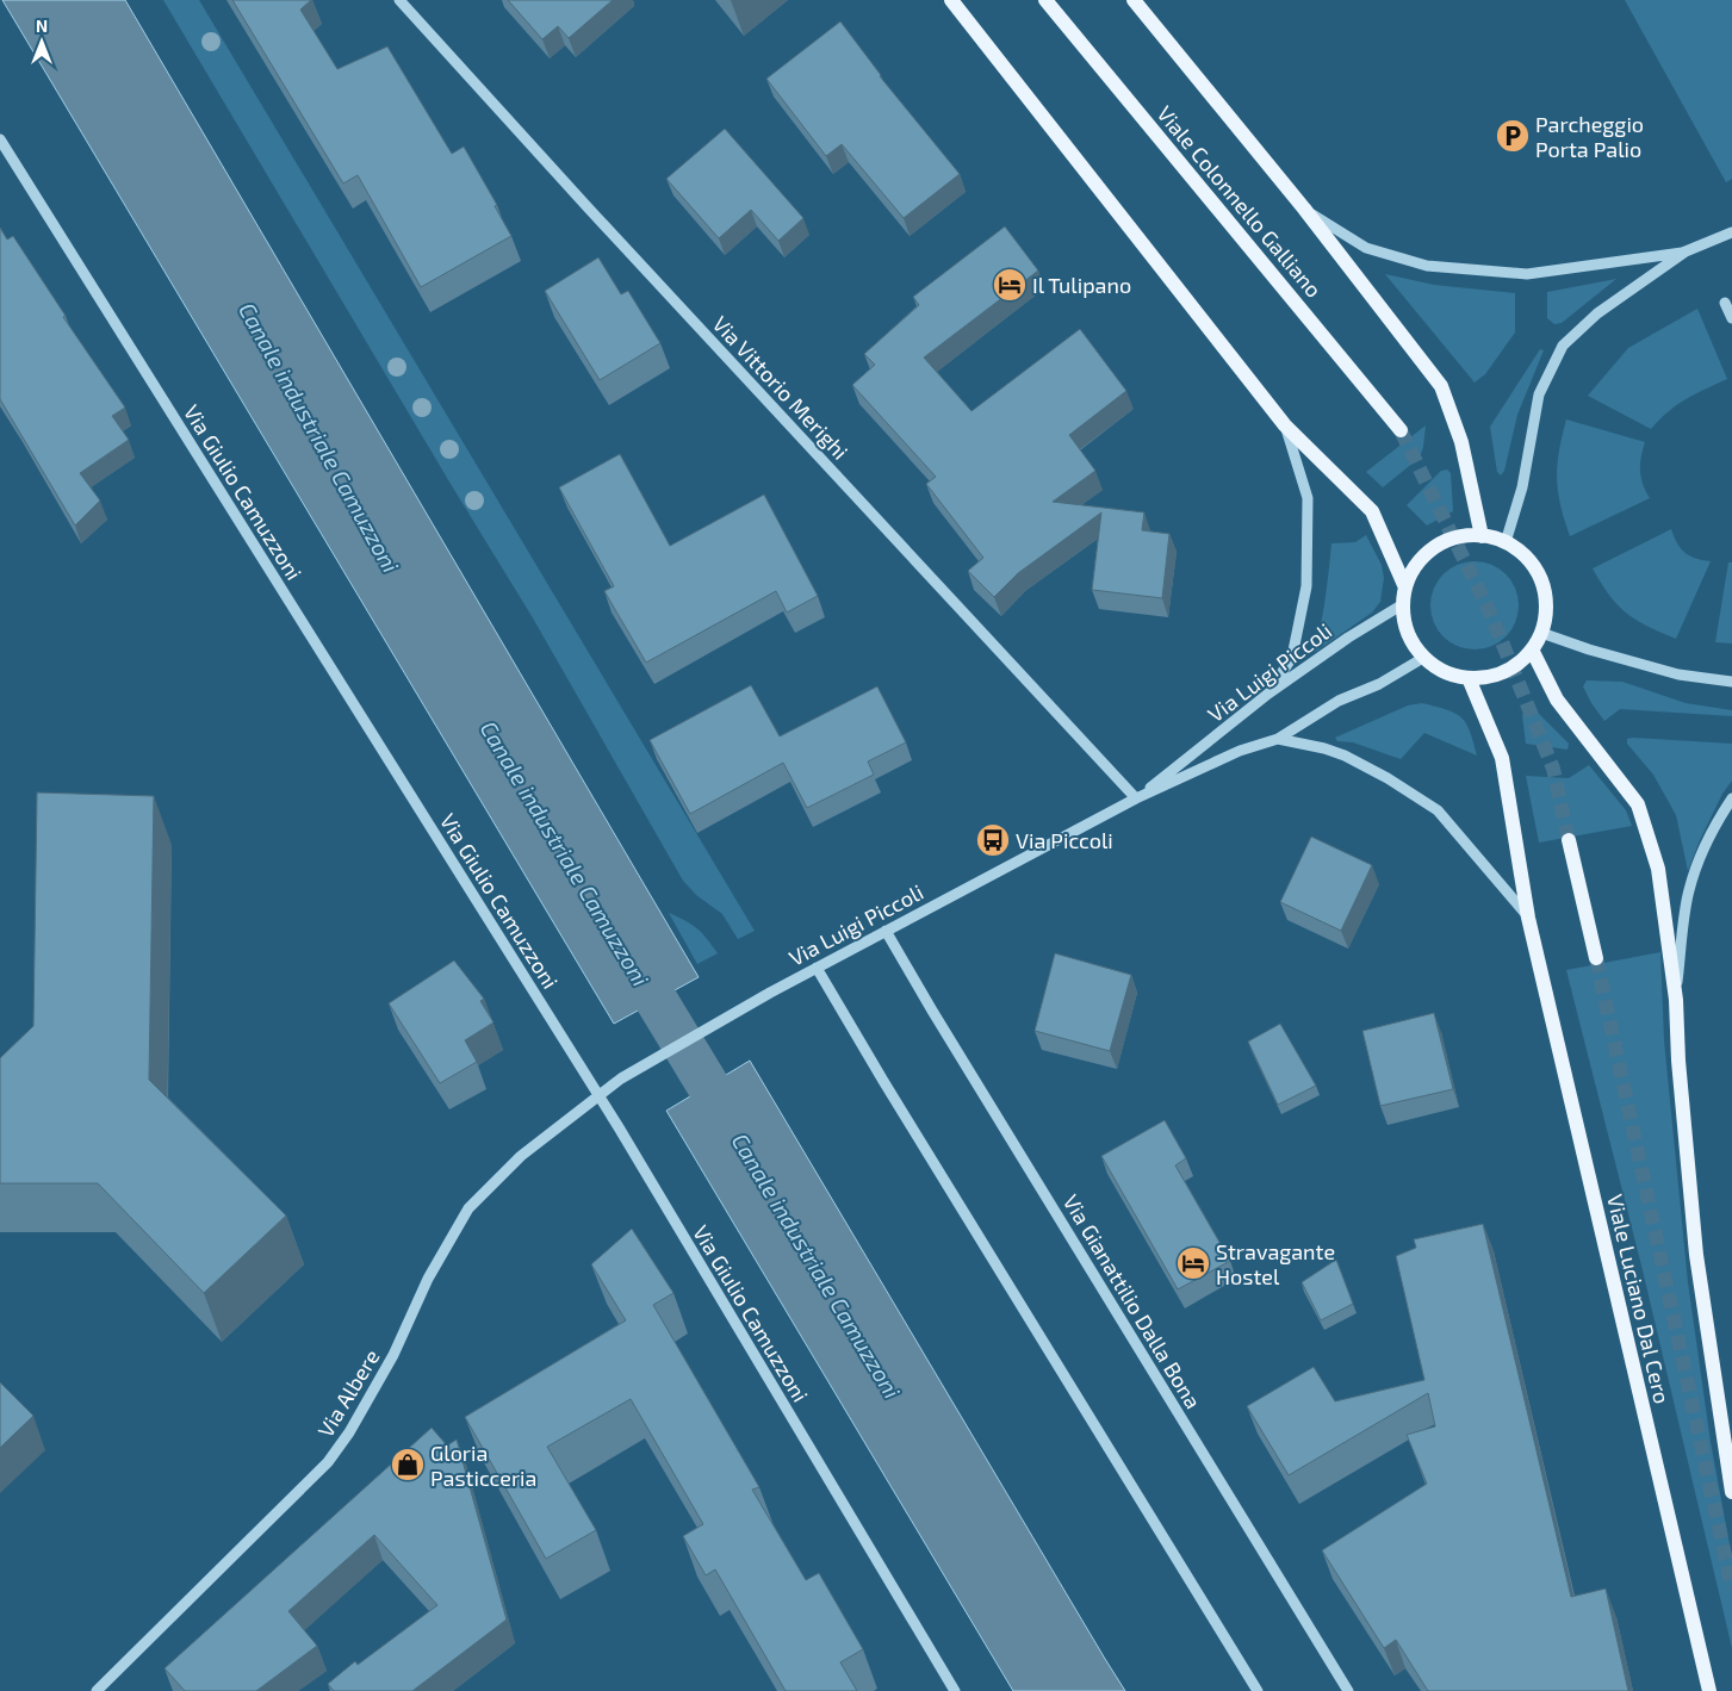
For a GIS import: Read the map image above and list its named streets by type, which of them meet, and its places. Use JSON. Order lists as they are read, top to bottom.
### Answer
{
  "streets": {
    "main road": ["Viale Colonnello Galliano", "Viale Luciano Dal Cero"],
    "street": [
      "Via Vittorio Merighi",
      "Via Giulio Camuzzoni",
      "Via Luigi Piccoli",
      "Via Gianattilio Dalla Bona",
      "Via Albere"
    ]
  },
  "crossings": [
    ["Viale Colonnello Galliano", "Via Luigi Piccoli"],
    ["Viale Colonnello Galliano", "Viale Luciano Dal Cero"],
    ["Via Vittorio Merighi", "Via Luigi Piccoli"],
    ["Via Giulio Camuzzoni", "Via Luigi Piccoli"],
    ["Via Giulio Camuzzoni", "Via Albere"],
    ["Via Luigi Piccoli", "Viale Luciano Dal Cero"],
    ["Via Luigi Piccoli", "Via Gianattilio Dalla Bona"],
    ["Via Luigi Piccoli", "Via Albere"]
  ],
  "water": ["Canale industriale Camuzzoni"],
  "places": {
    "parking": ["Parcheggio Porta Palio"],
    "hotel": ["Il Tulipano", "Stravagante Hostel"],
    "bus stop": ["Via Piccoli"],
    "shop": ["Gloria Pasticceria"]
  },
  "north": "top"
}
